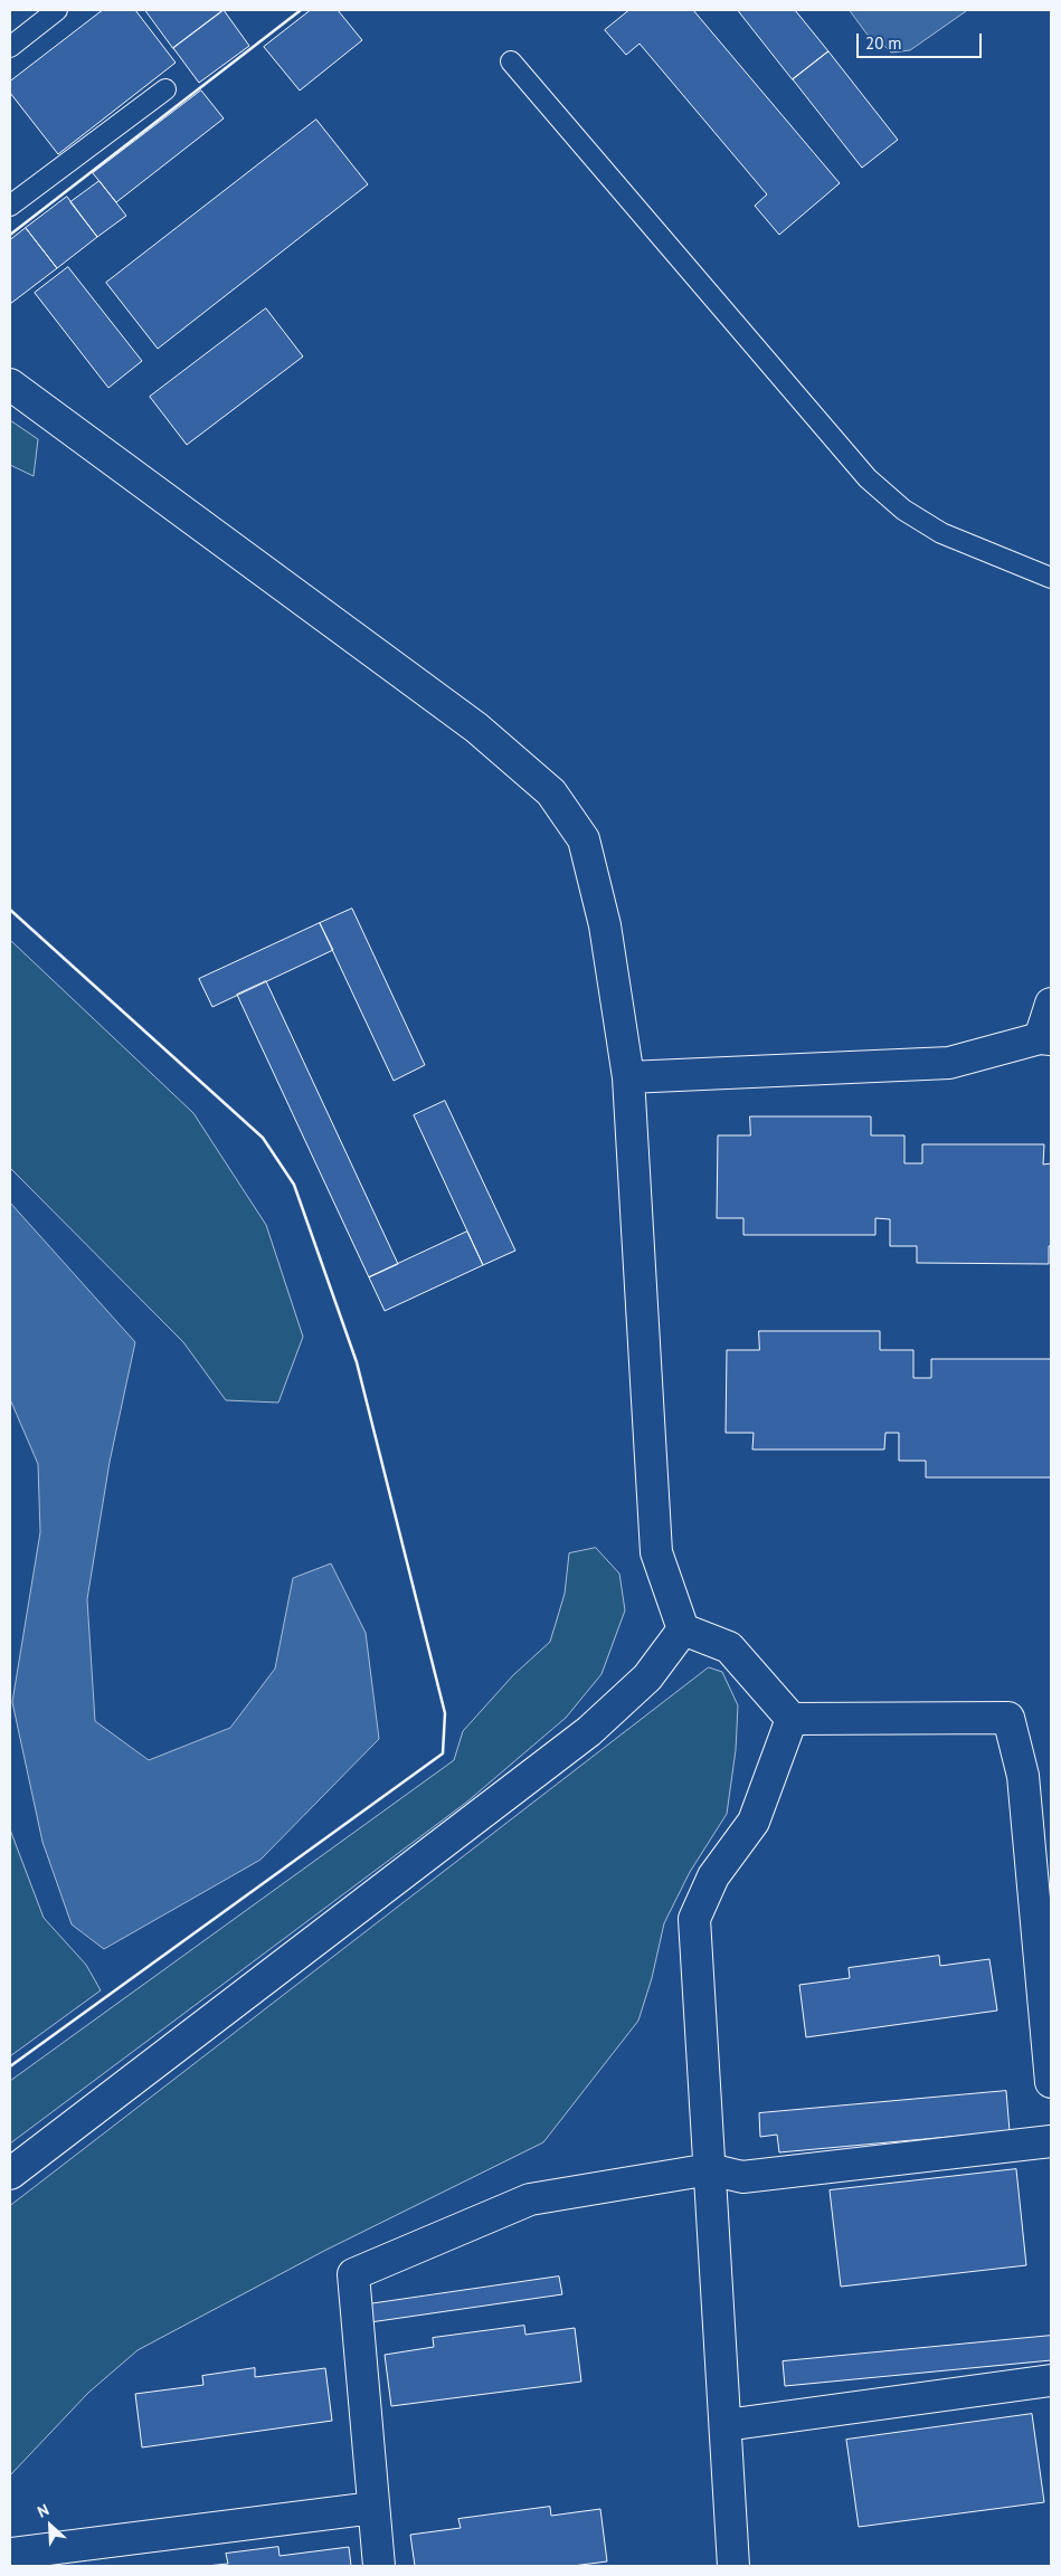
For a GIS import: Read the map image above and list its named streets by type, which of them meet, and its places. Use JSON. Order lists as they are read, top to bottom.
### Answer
{
  "scale_bar": "20 m",
  "north": "top left"
}
